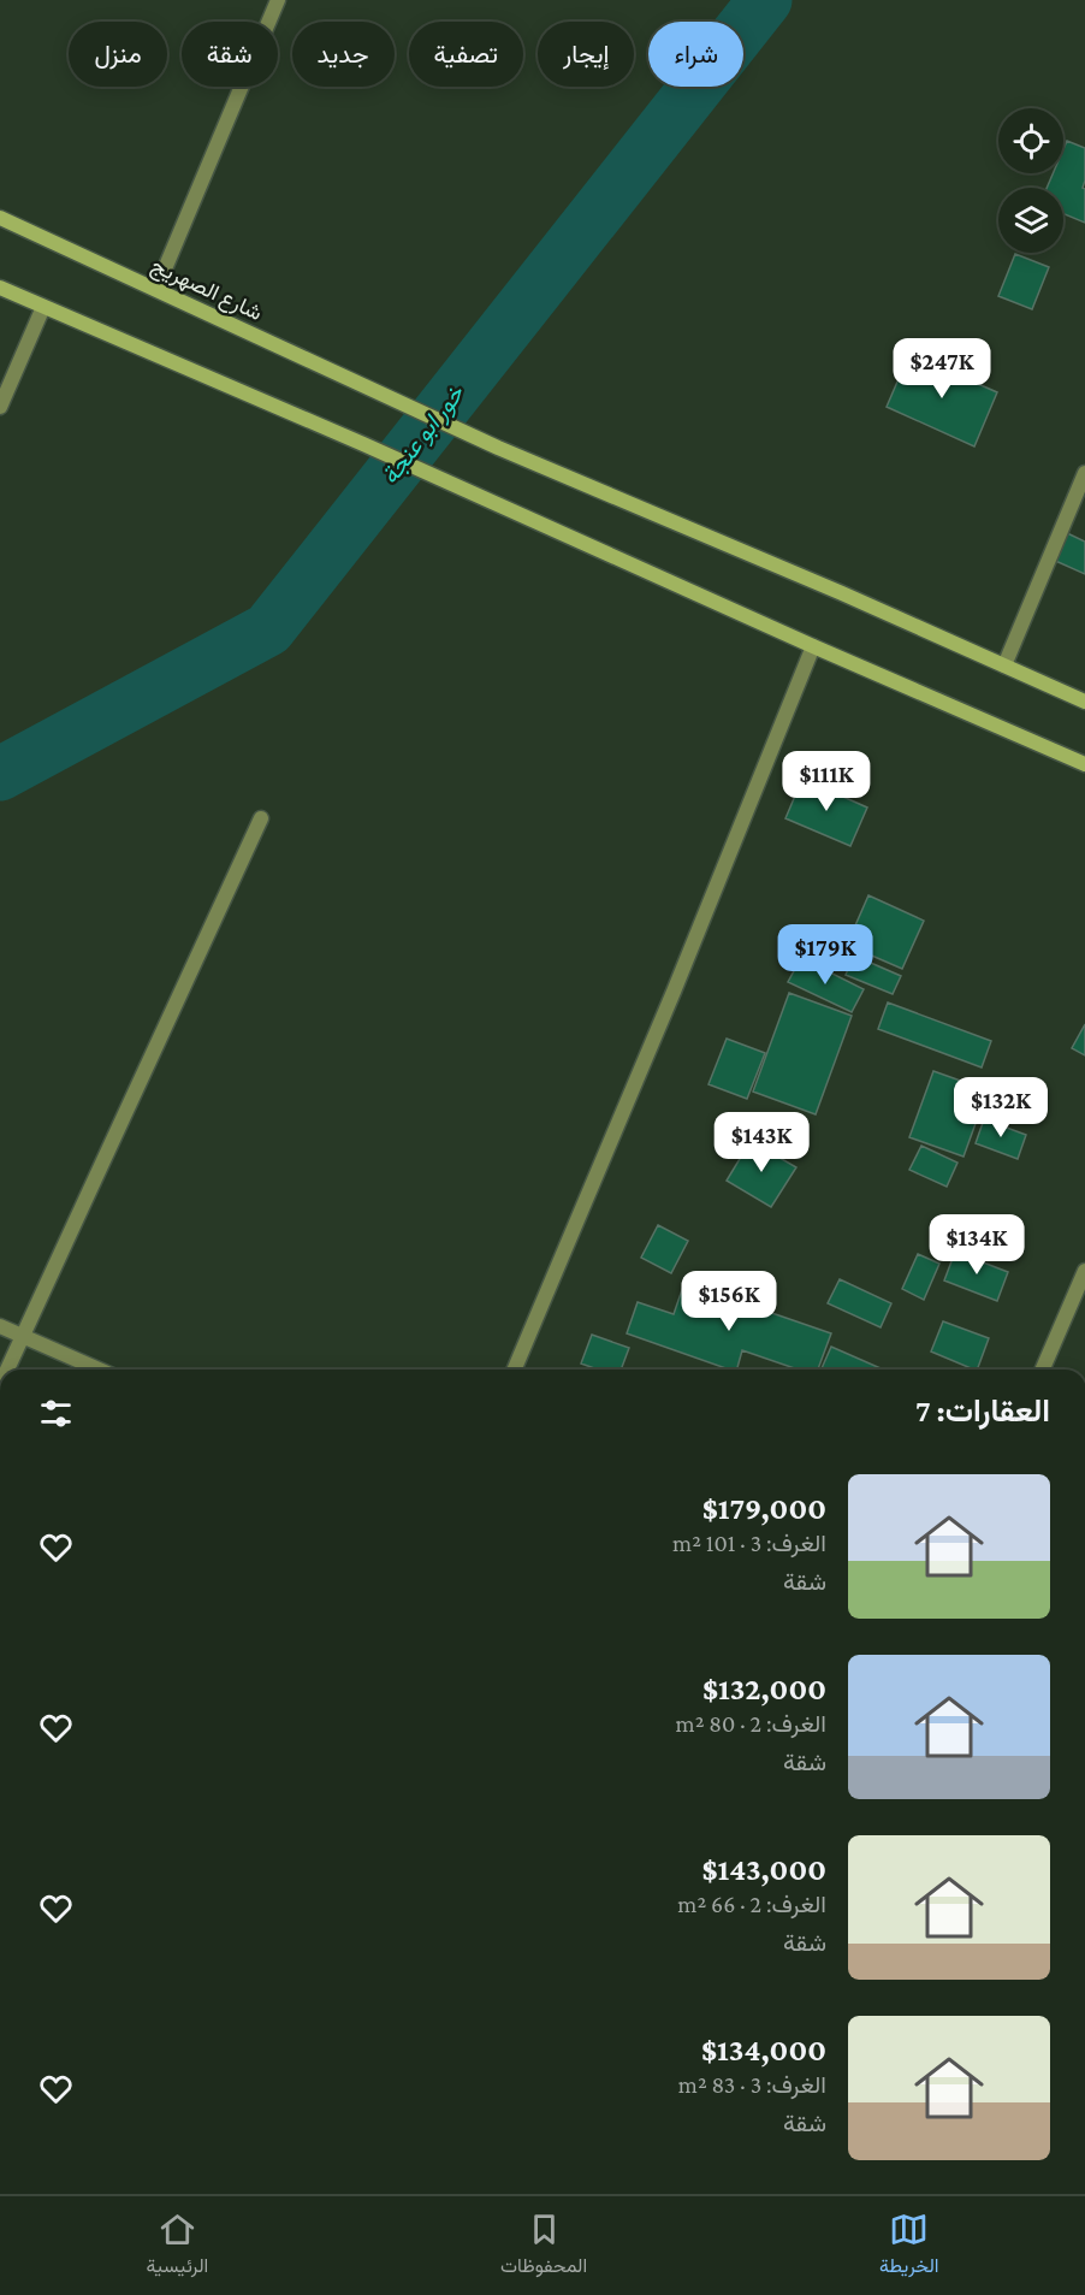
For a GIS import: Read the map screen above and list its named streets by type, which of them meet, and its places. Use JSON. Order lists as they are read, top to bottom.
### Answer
{
  "streets": {
    "main road": ["شارع الصهريج"]
  },
  "water": ["خور ابو عنجة"],
  "page": {
    "chip": [
      "شراء",
      "إيجار",
      "تصفية",
      "جديد",
      "شقة",
      "منزل"
    ],
    "price": [
      "$247K",
      "$111K",
      "$179K",
      "$132K",
      "$143K",
      "$134K",
      "$156K"
    ],
    "heading": "العقارات: 7",
    "list": [
      {
        "name": "$179,000",
        "note": "الغرف: 3 · 101 m² · شقة"
      },
      {
        "name": "$132,000",
        "note": "الغرف: 2 · 80 m² · شقة"
      },
      {
        "name": "$143,000",
        "note": "الغرف: 2 · 66 m² · شقة"
      },
      {
        "name": "$134,000",
        "note": "الغرف: 3 · 83 m² · شقة"
      }
    ],
    "tabs": ["الخريطة", "المحفوظات", "الرئيسية"]
  }
}
